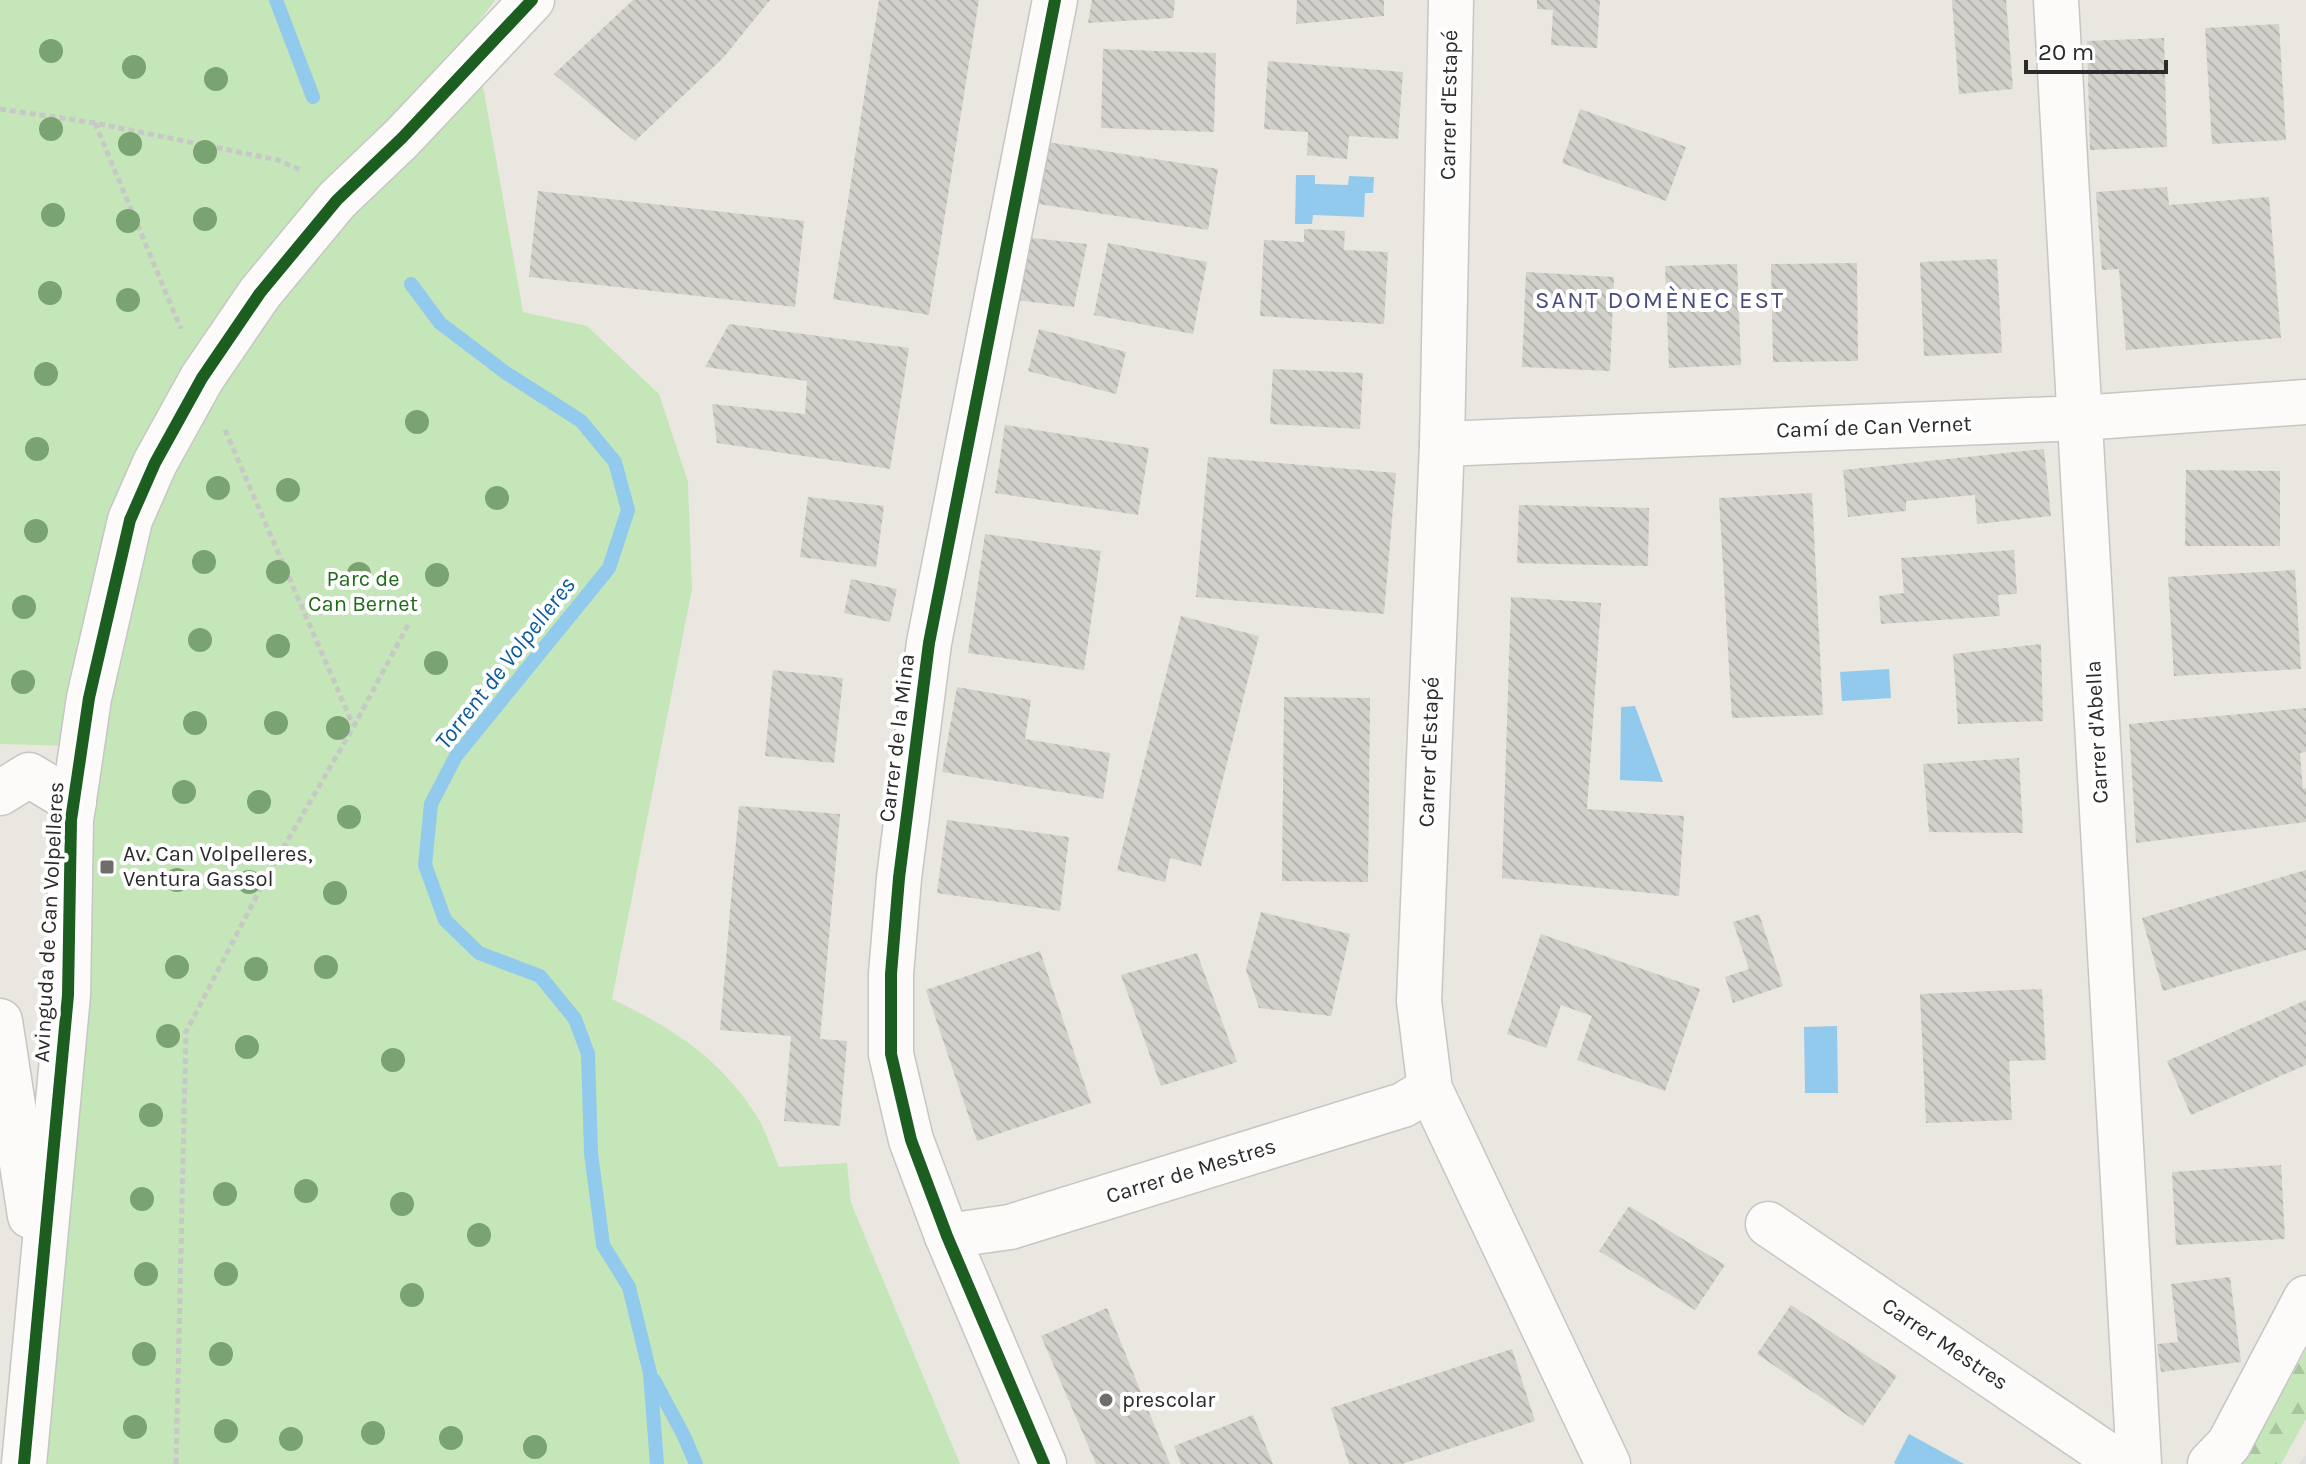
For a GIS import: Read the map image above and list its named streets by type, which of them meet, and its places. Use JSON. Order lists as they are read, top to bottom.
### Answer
{
  "streets": {
    "street": [
      "Carrer d'Estapé",
      "Camí de Can Vernet",
      "Carrer d'Abella",
      "Carrer de la Mina",
      "Avinguda de Can Volpelleres",
      "Carrer de Mestres",
      "Carrer Mestres"
    ]
  },
  "crossings": [
    ["Carrer d'Estapé", "Camí de Can Vernet"],
    ["Carrer d'Estapé", "Carrer de Mestres"],
    ["Camí de Can Vernet", "Carrer d'Abella"],
    ["Carrer de la Mina", "Carrer de Mestres"]
  ],
  "districts": ["SANT DOMÈNEC EST"],
  "water": ["Torrent de Volpelleres"],
  "parks": ["Parc de Can Bernet"],
  "places": {
    "transit": ["Av. Can Volpelleres, Ventura Gassol"],
    "other": ["prescolar"]
  },
  "scale_bar": "20 m"
}
